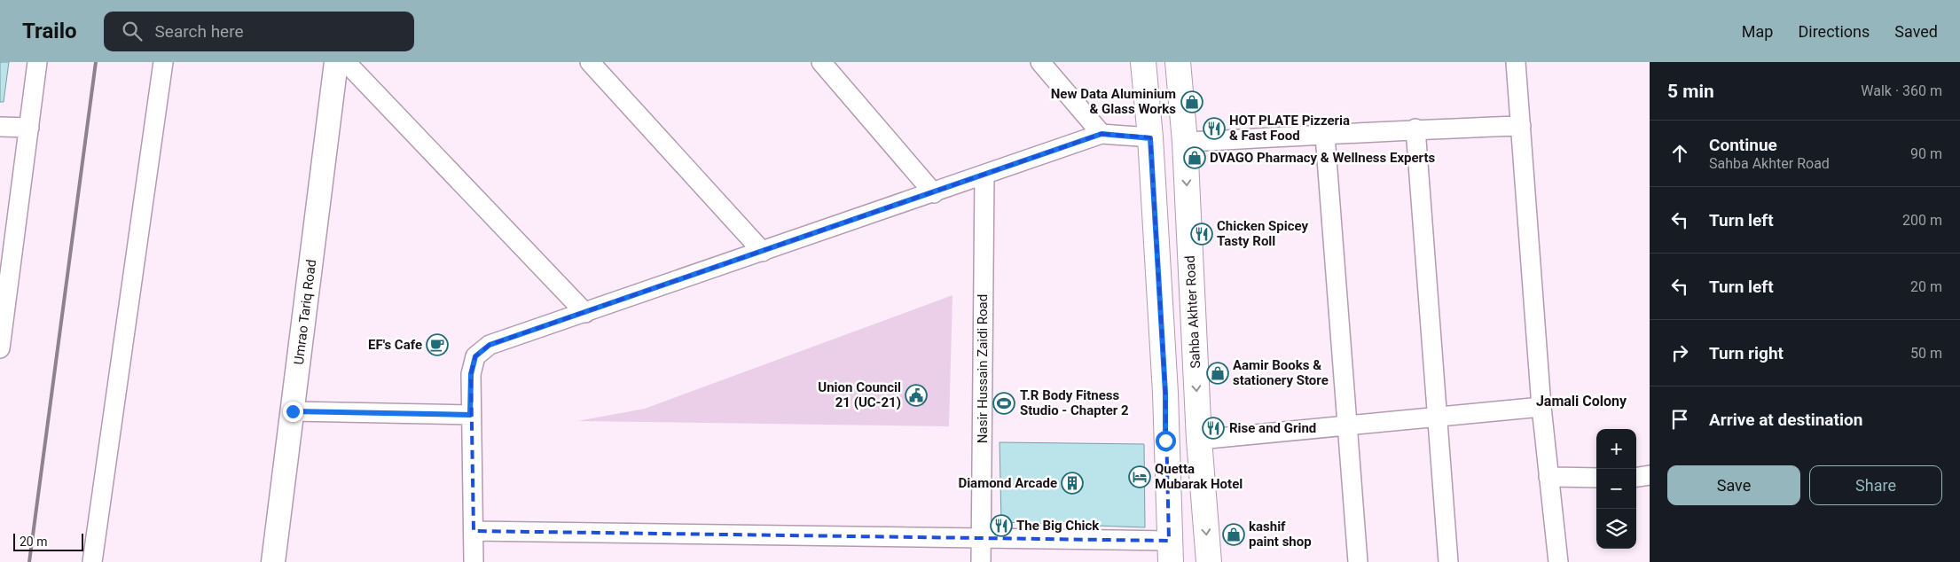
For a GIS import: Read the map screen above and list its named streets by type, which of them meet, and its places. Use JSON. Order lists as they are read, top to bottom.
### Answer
{
  "streets": {
    "main road": ["Sahba Akhter Road"],
    "street": ["Umrao Tariq Road", "Nasir Hussain Zaidi Road"]
  },
  "districts": ["Jamali Colony"],
  "places": {
    "shop": [
      "New Data Aluminium & Glass Works",
      "DVAGO Pharmacy & Wellness Experts",
      "Aamir Books & stationery Store",
      "kashif paint shop"
    ],
    "restaurant": [
      "HOT PLATE Pizzeria & Fast Food",
      "Chicken Spicey Tasty Roll",
      "Rise and Grind",
      "The Big Chick"
    ],
    "cafe": ["EF's Cafe"],
    "public building": ["Union Council 21 (UC-21)"],
    "sports": ["T.R Body Fitness Studio - Chapter 2"],
    "hotel": ["Quetta Mubarak Hotel"],
    "building": ["Diamond Arcade"]
  },
  "scale_bar": "20 m",
  "page": {
    "header": "Trailo",
    "search": "Search here",
    "nav": ["Map", "Directions", "Saved"],
    "heading": ["5 min", "Walk · 360 m"],
    "list": [
      ["Continue", "Sahba Akhter Road", "90 m"],
      ["Turn left", "200 m"],
      ["Turn left", "20 m"],
      ["Turn right", "50 m"],
      "Arrive at destination"
    ],
    "map_buttons": ["+", "−"],
    "buttons": ["Save", "Share"],
    "scale": "20 m"
  }
}
